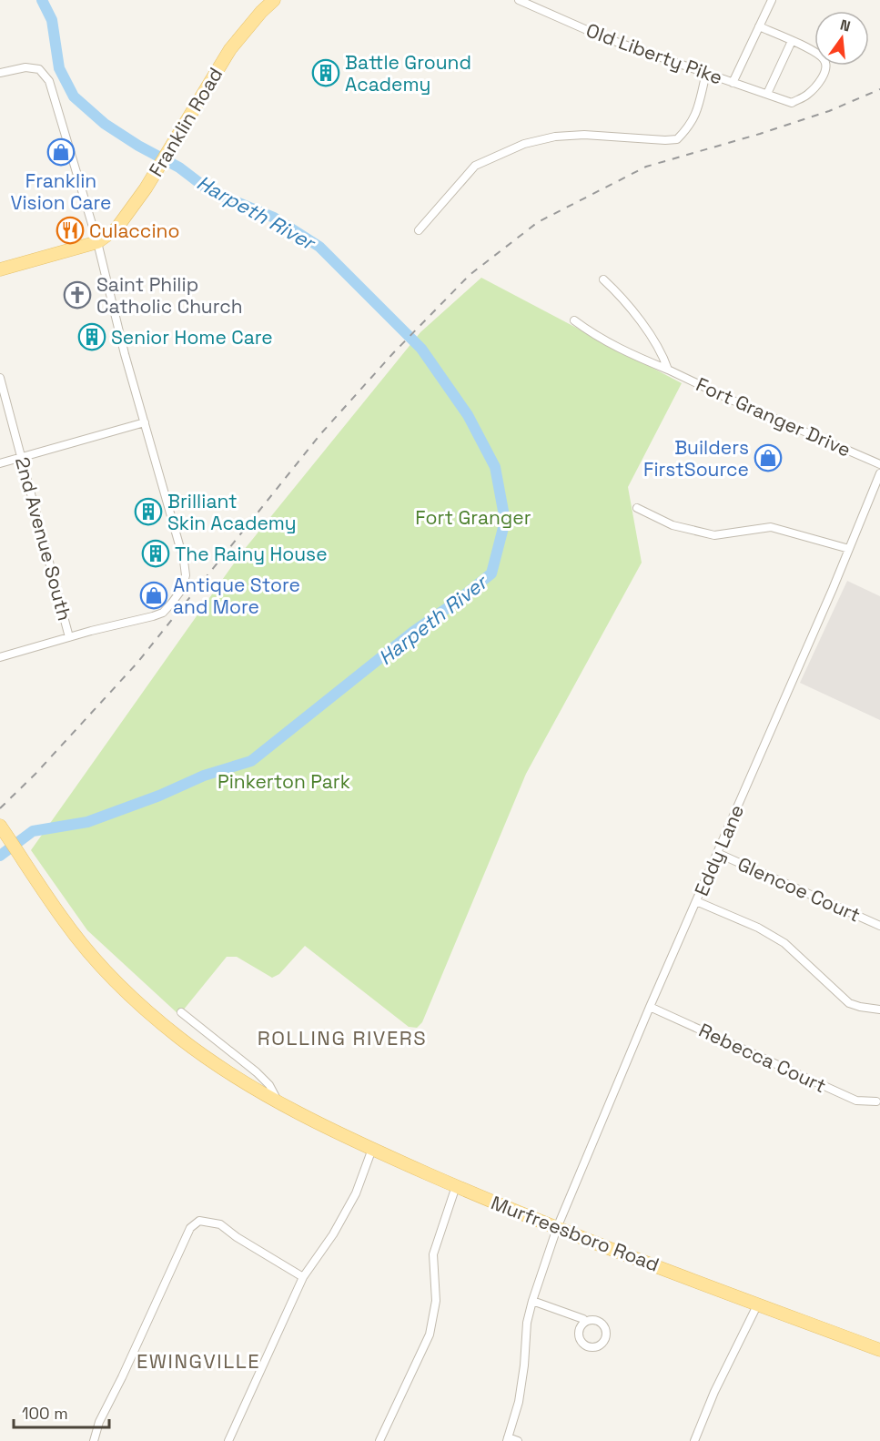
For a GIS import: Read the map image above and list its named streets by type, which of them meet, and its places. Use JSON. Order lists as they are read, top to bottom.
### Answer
{
  "streets": {
    "main road": ["Franklin Road", "Murfreesboro Road"],
    "street": [
      "Old Liberty Pike",
      "Fort Granger Drive",
      "2nd Avenue South",
      "Eddy Lane",
      "Glencoe Court",
      "Rebecca Court"
    ]
  },
  "crossings": [
    ["Eddy Lane", "Glencoe Court"],
    ["Eddy Lane", "Rebecca Court"],
    ["Eddy Lane", "Murfreesboro Road"]
  ],
  "districts": ["ROLLING RIVERS", "EWINGVILLE"],
  "water": ["Harpeth River"],
  "parks": ["Fort Granger", "Pinkerton Park"],
  "places": {
    "building": [
      "Battle Ground Academy",
      "Senior Home Care",
      "Brilliant Skin Academy",
      "The Rainy House"
    ],
    "shop": ["Franklin Vision Care", "Builders FirstSource", "Antique Store and More"],
    "restaurant": ["Culaccino"],
    "church": ["Saint Philip Catholic Church"]
  },
  "scale_bar": "100 m",
  "north": "top"
}
